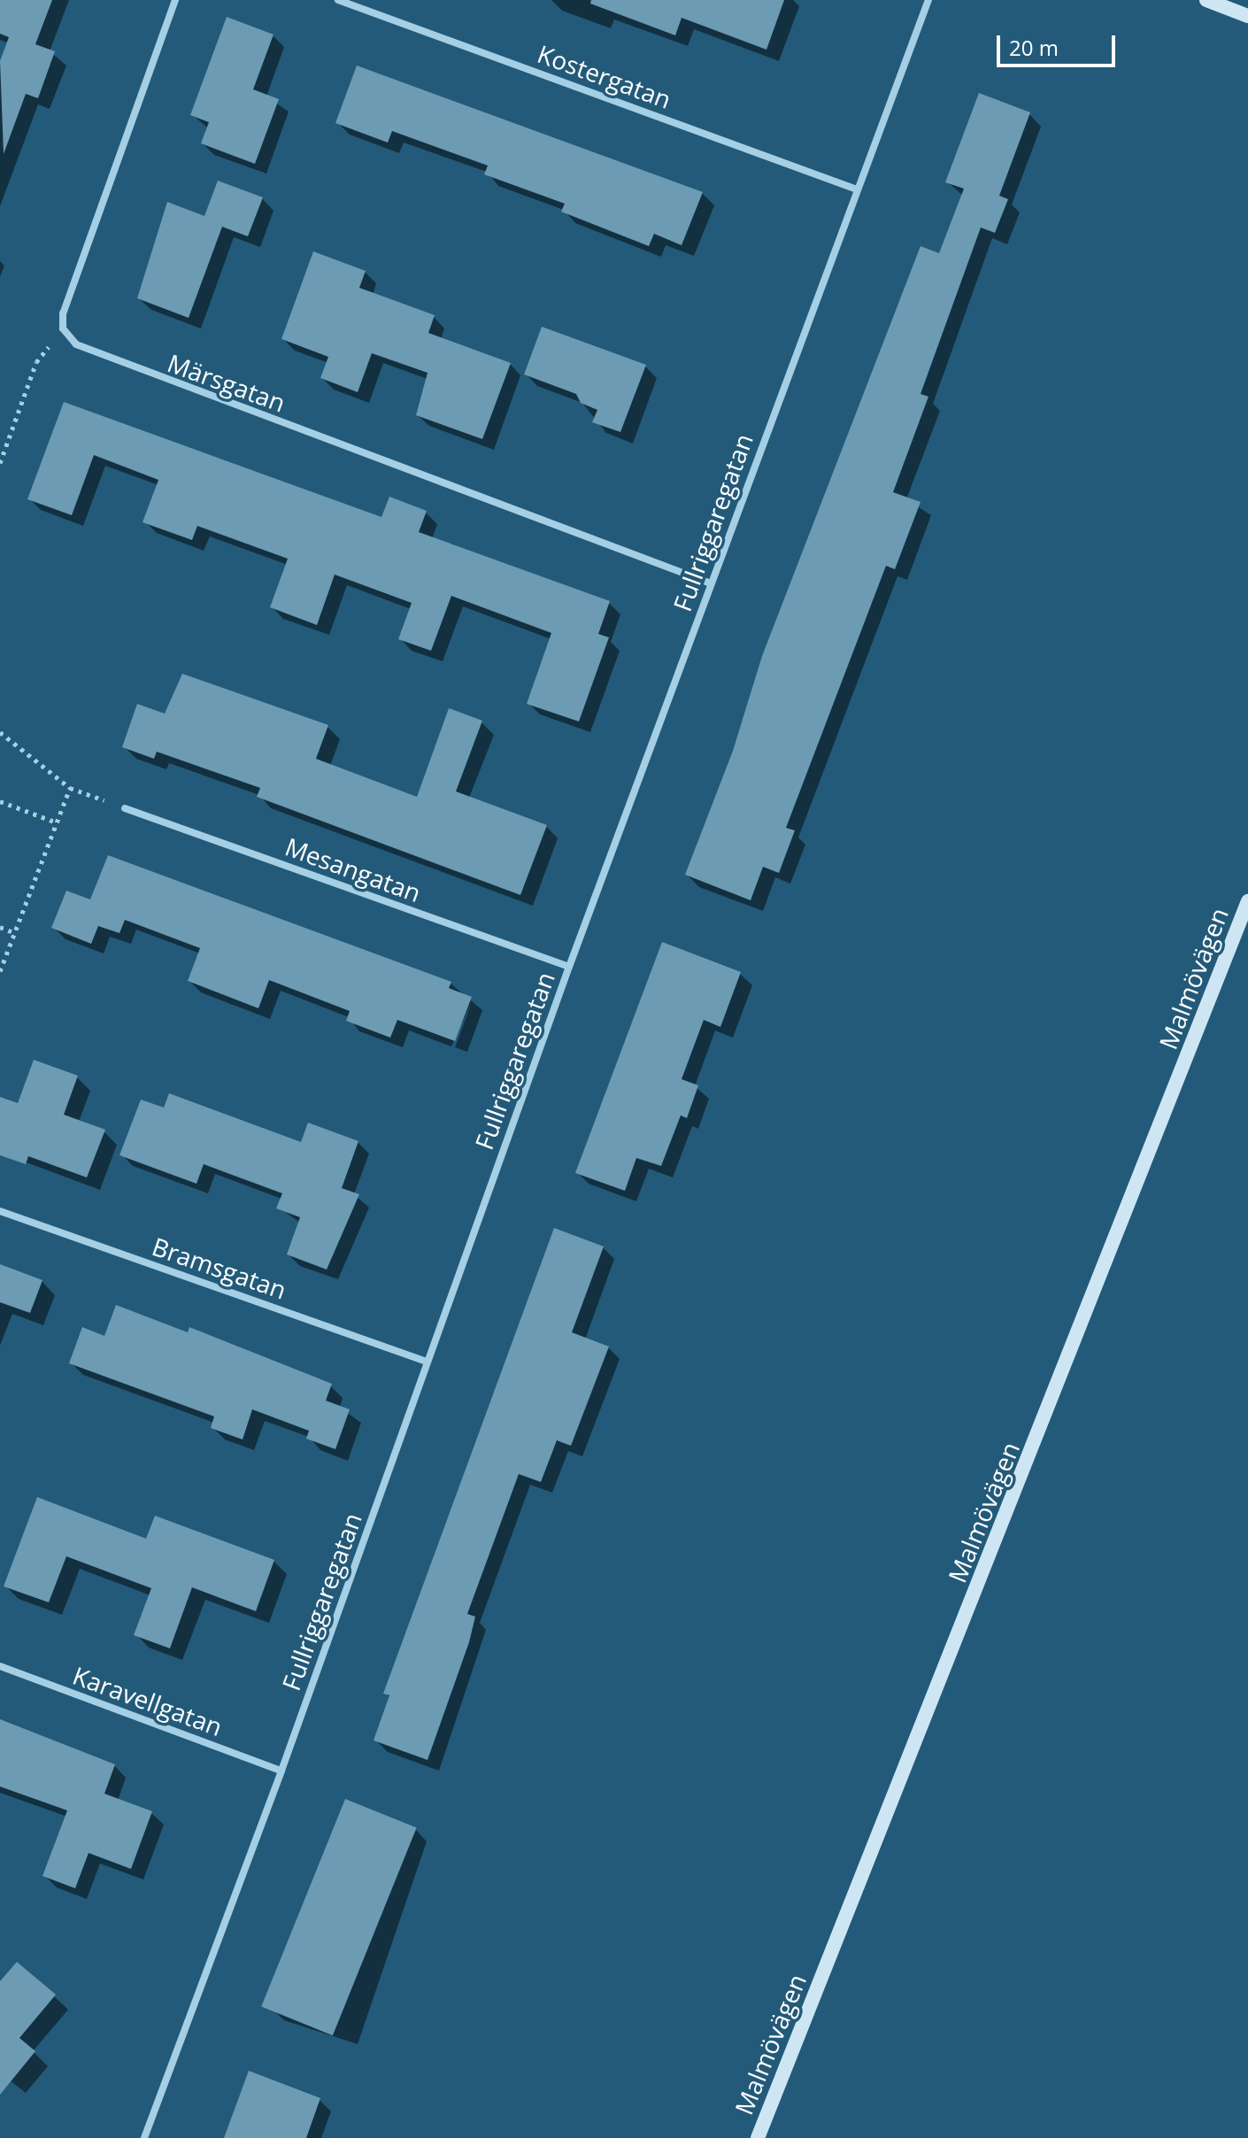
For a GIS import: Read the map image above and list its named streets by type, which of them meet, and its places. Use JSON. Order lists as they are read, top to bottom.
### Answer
{
  "streets": {
    "main road": ["Malmövägen"],
    "street": [
      "Kostergatan",
      "Märsgatan",
      "Fullriggaregatan",
      "Mesangatan",
      "Bramsgatan",
      "Karavellgatan"
    ]
  },
  "crossings": [
    ["Kostergatan", "Fullriggaregatan"],
    ["Märsgatan", "Fullriggaregatan"],
    ["Fullriggaregatan", "Mesangatan"],
    ["Fullriggaregatan", "Bramsgatan"],
    ["Fullriggaregatan", "Karavellgatan"]
  ],
  "scale_bar": "20 m"
}
